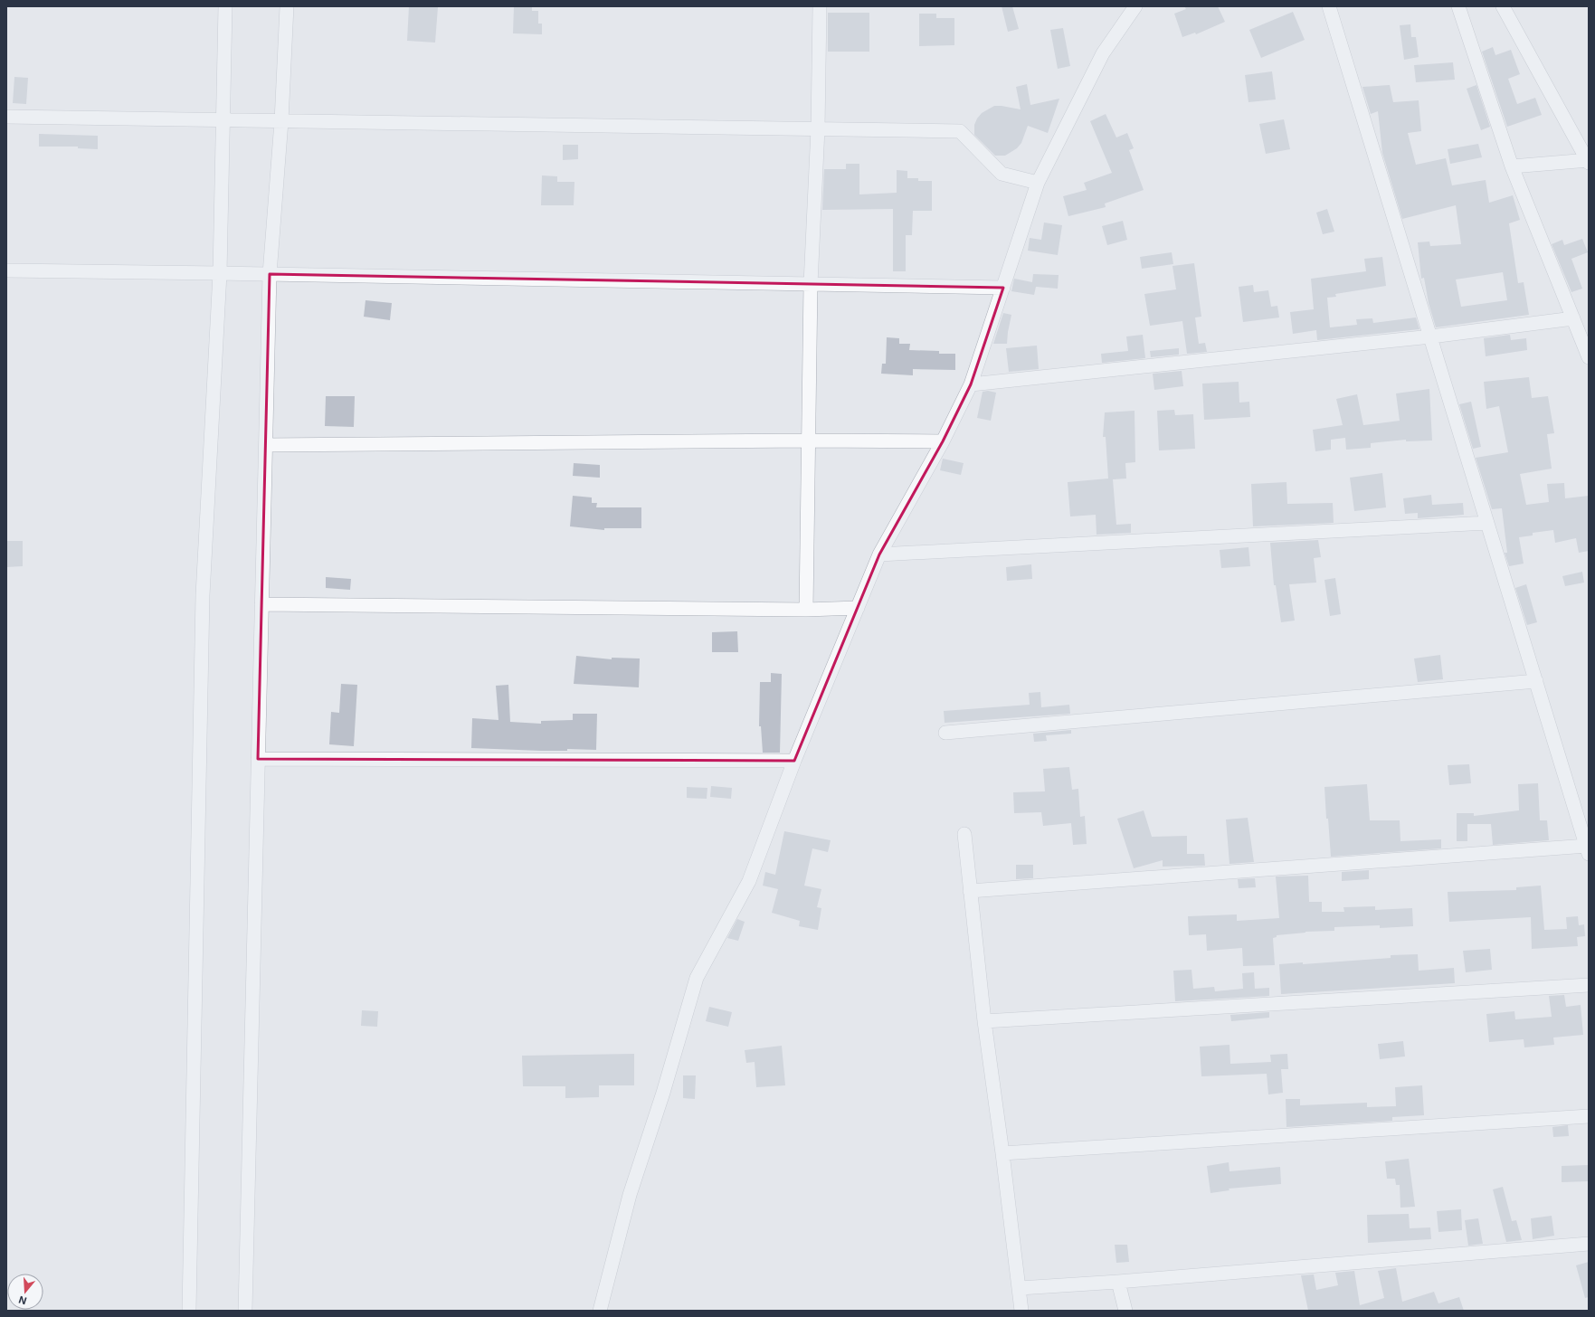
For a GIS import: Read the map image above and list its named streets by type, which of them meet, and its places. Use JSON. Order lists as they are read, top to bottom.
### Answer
{
  "north": "bottom"
}
